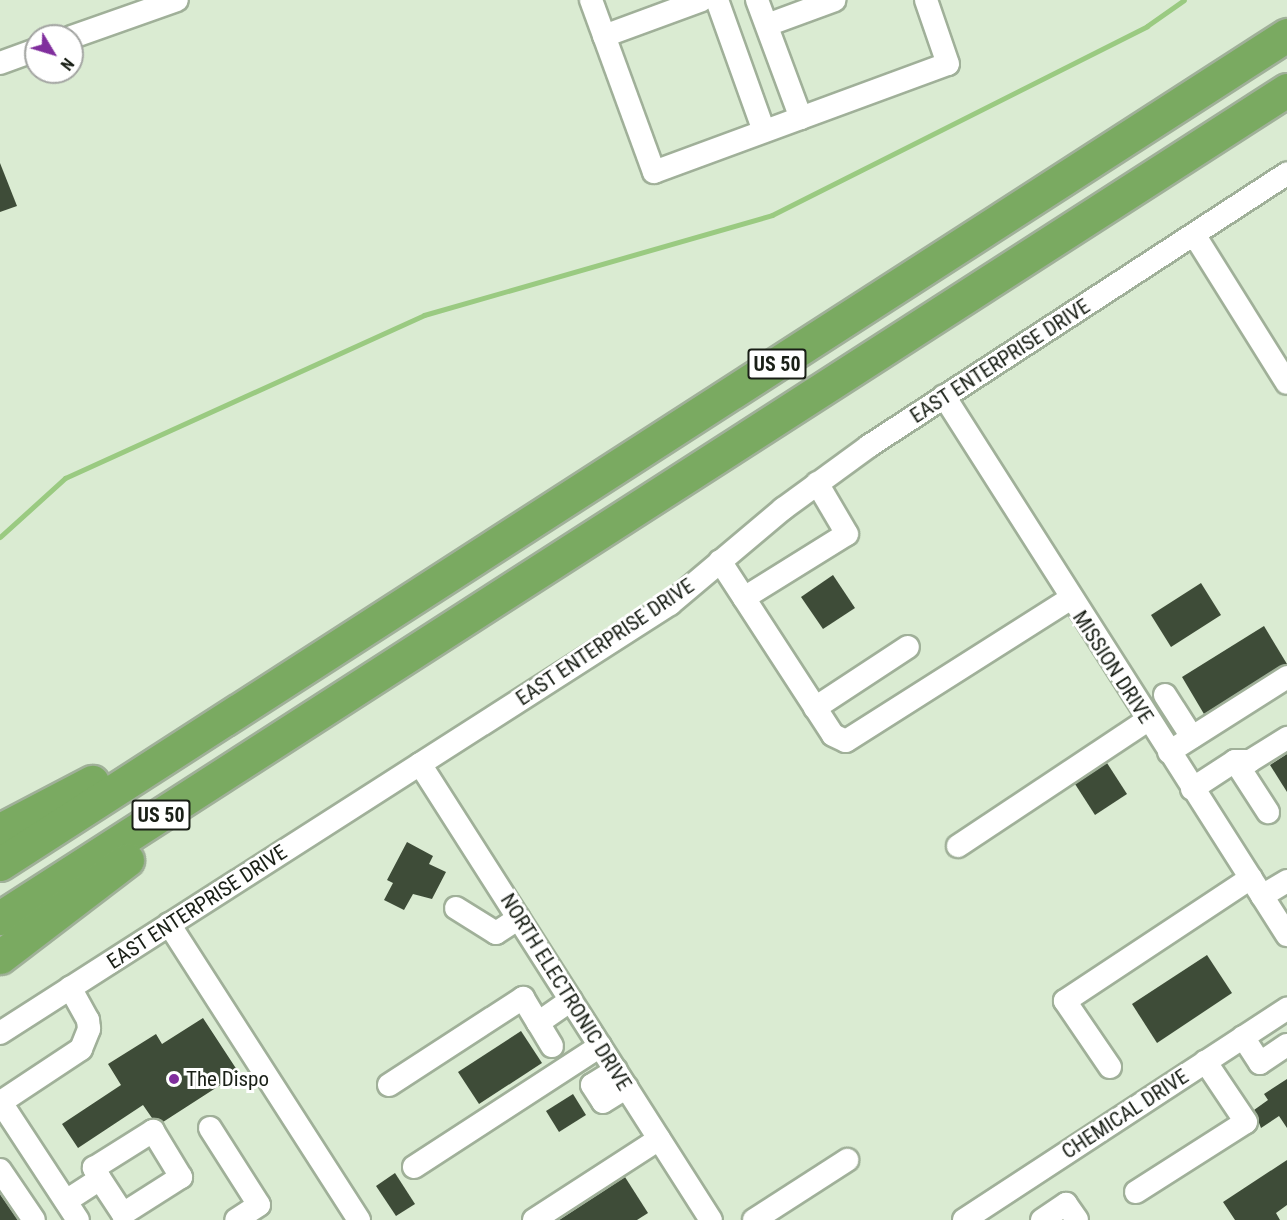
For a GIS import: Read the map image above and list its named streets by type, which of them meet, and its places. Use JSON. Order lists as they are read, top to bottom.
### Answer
{
  "streets": {
    "highway": ["US 50"],
    "street": [
      "EAST ENTERPRISE DRIVE",
      "MISSION DRIVE",
      "NORTH ELECTRONIC DRIVE",
      "CHEMICAL DRIVE"
    ]
  },
  "crossings": [
    ["EAST ENTERPRISE DRIVE", "MISSION DRIVE"],
    ["EAST ENTERPRISE DRIVE", "NORTH ELECTRONIC DRIVE"]
  ],
  "places": ["The Dispo"],
  "north": "bottom right"
}
